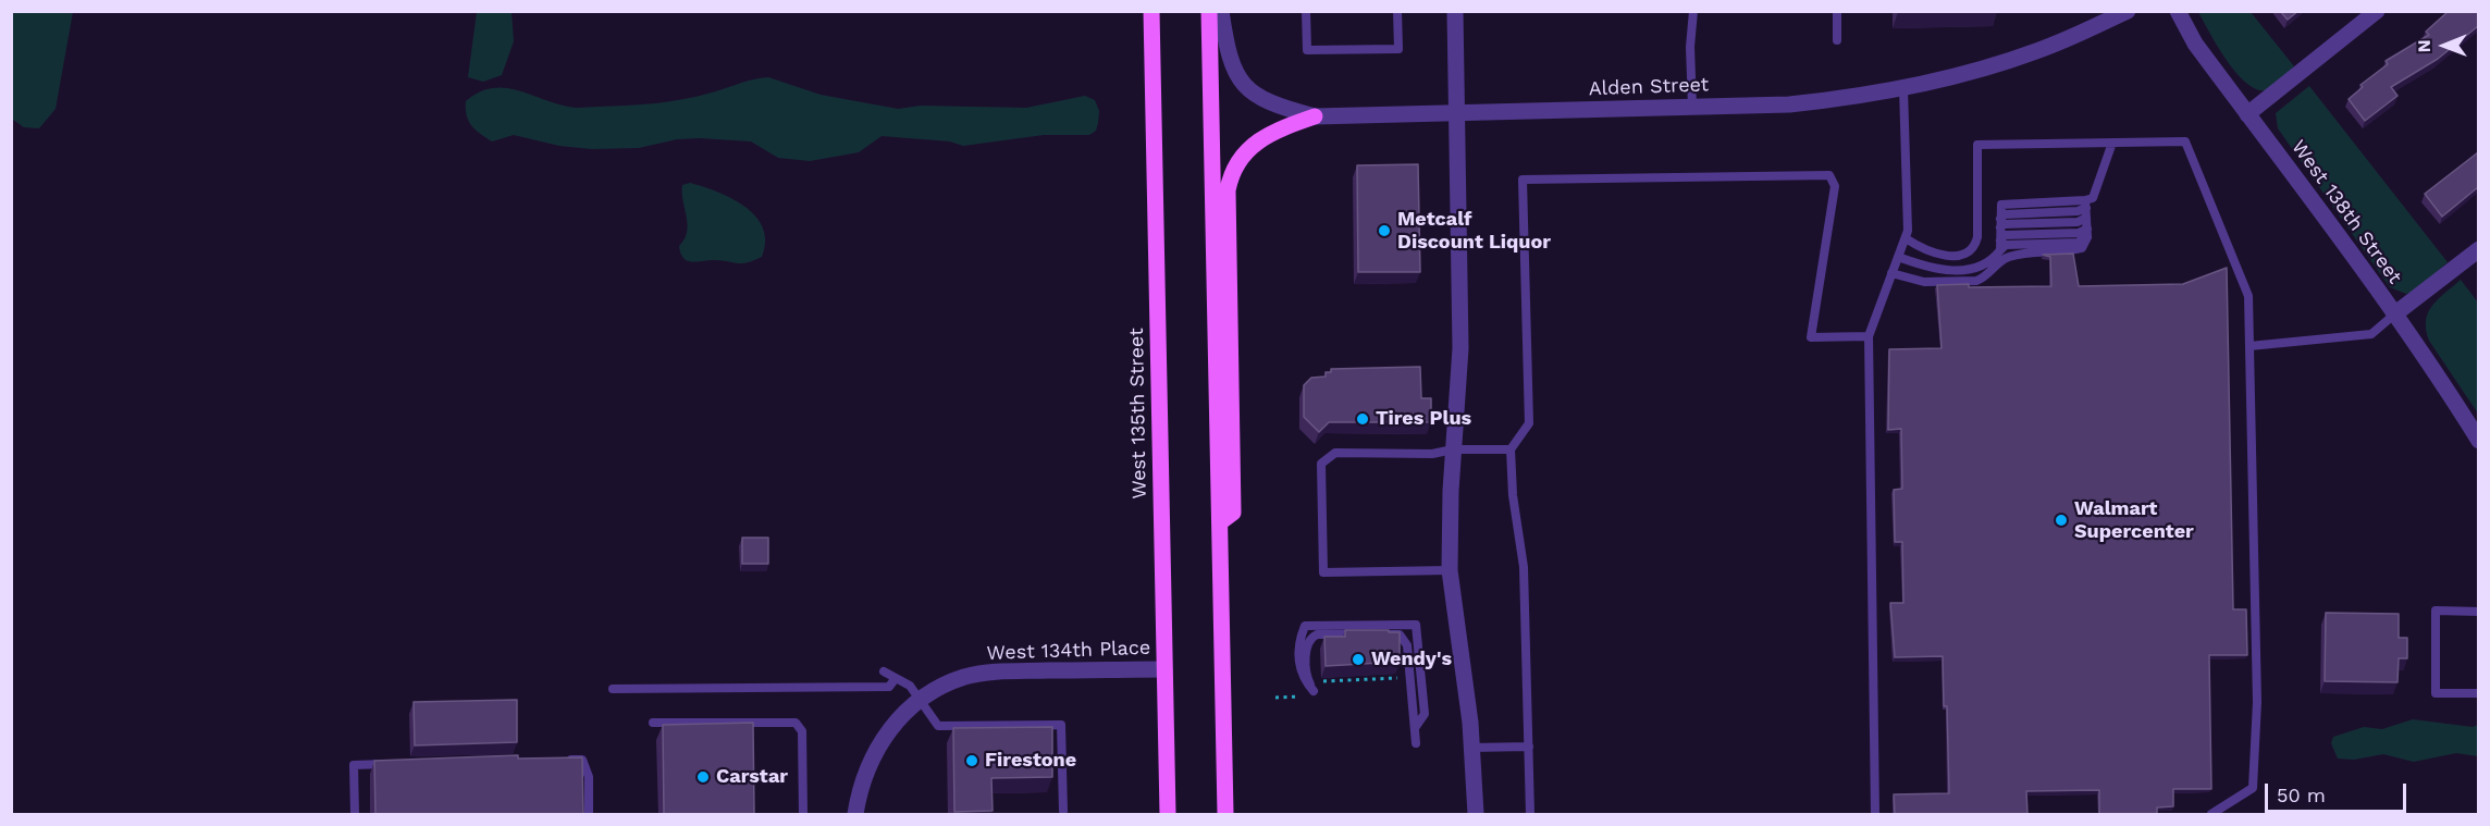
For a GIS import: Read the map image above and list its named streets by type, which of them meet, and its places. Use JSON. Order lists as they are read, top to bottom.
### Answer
{
  "streets": {
    "main road": ["West 135th Street"],
    "street": ["Alden Street", "West 138th Street", "West 134th Place"]
  },
  "crossings": [
    ["West 135th Street", "West 134th Place"]
  ],
  "places": [
    "Metcalf Discount Liquor",
    "Tires Plus",
    "Walmart Supercenter",
    "Wendy's",
    "Firestone",
    "Carstar"
  ],
  "scale_bar": "50 m",
  "north": "left"
}
